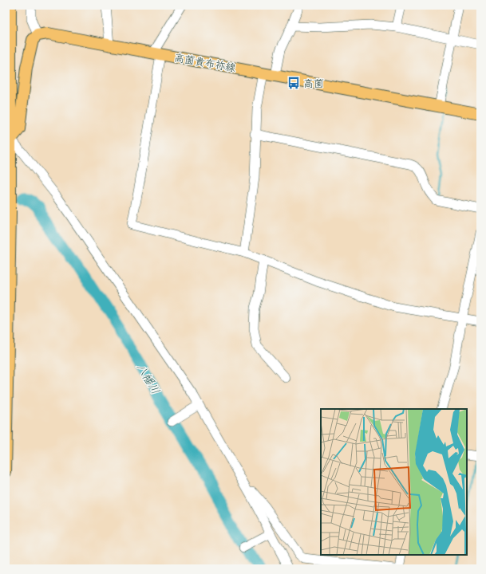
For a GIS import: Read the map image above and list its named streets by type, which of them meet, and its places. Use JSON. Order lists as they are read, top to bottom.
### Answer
{
  "streets": {
    "main road": ["高薗貴布祢線"]
  },
  "water": ["八幡川"],
  "places": {
    "bus stop": ["高薗"]
  }
}
